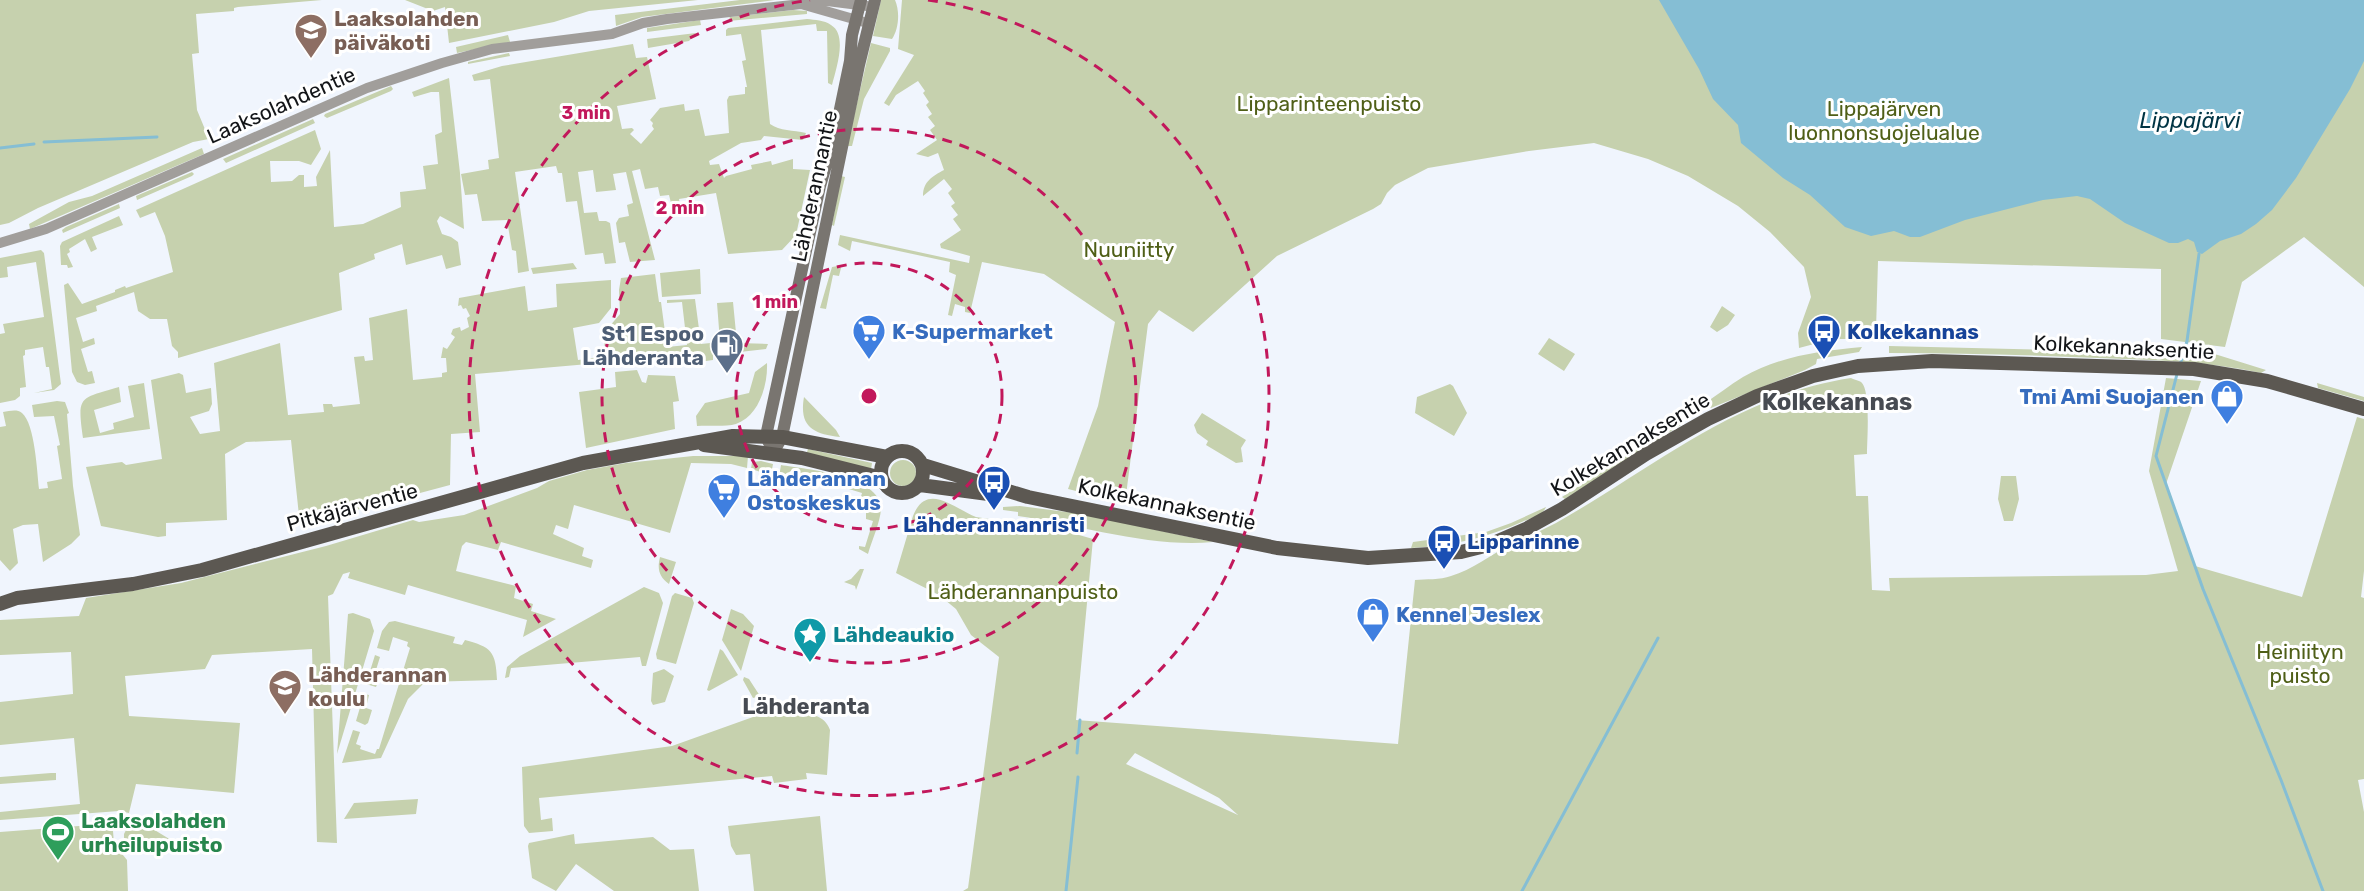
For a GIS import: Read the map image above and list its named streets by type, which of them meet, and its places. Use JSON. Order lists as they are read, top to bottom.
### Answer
{
  "streets": {
    "main road": ["Lähderannantie", "Kolkekannaksentie", "Pitkäjärventie"],
    "street": ["Laaksolahdentie"]
  },
  "crossings": [
    ["Laaksolahdentie", "Lähderannantie"],
    ["Lähderannantie", "Pitkäjärventie"]
  ],
  "districts": ["Kolkekannas", "Lähderanta"],
  "water": ["Lippajärvi"],
  "parks": [
    "Lipparinteenpuisto",
    "Lippajärven luonnonsuojelualue",
    "Nuuniitty",
    "Lähderannanpuisto",
    "Heiniityn puisto"
  ],
  "places": {
    "school or university": ["Laaksolahden päiväkoti", "Lähderannan koulu"],
    "supermarket": ["K-Supermarket", "Lähderannan Ostoskeskus"],
    "bus stop": ["Kolkekannas", "Lähderannanristi", "Lipparinne"],
    "fuel station": ["St1 Espoo Lähderanta"],
    "shop": ["Tmi Ami Suojanen", "Kennel Jeslex"],
    "place": ["Lähdeaukio"],
    "sports": ["Laaksolahden urheilupuisto"]
  },
  "rings": ["3 min", "2 min", "1 min"]
}
